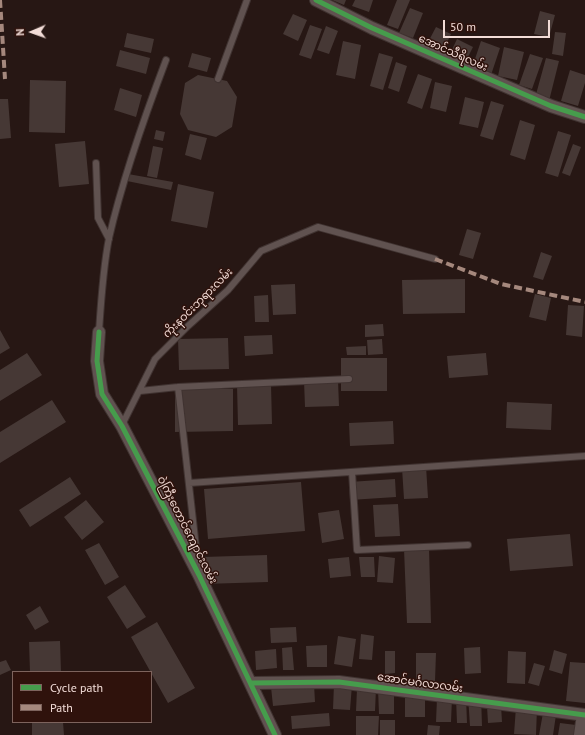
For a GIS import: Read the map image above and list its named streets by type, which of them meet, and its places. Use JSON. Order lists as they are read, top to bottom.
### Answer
{
  "streets": {
    "street": ["အောင်သီရိလမ်း", "ဝဲကြီးတောင်ကျောင်းလမ်း", "အောင်မင်္ဂလာလမ်း"],
    "lane": ["ကိုးနဝင်းဘုရားလမ်း"]
  },
  "crossings": [
    ["ကိုးနဝင်းဘုရားလမ်း", "ဝဲကြီးတောင်ကျောင်းလမ်း"],
    ["ဝဲကြီးတောင်ကျောင်းလမ်း", "အောင်မင်္ဂလာလမ်း"]
  ],
  "legend": ["Cycle path", "Path"],
  "scale_bar": "50 m",
  "north": "left"
}
